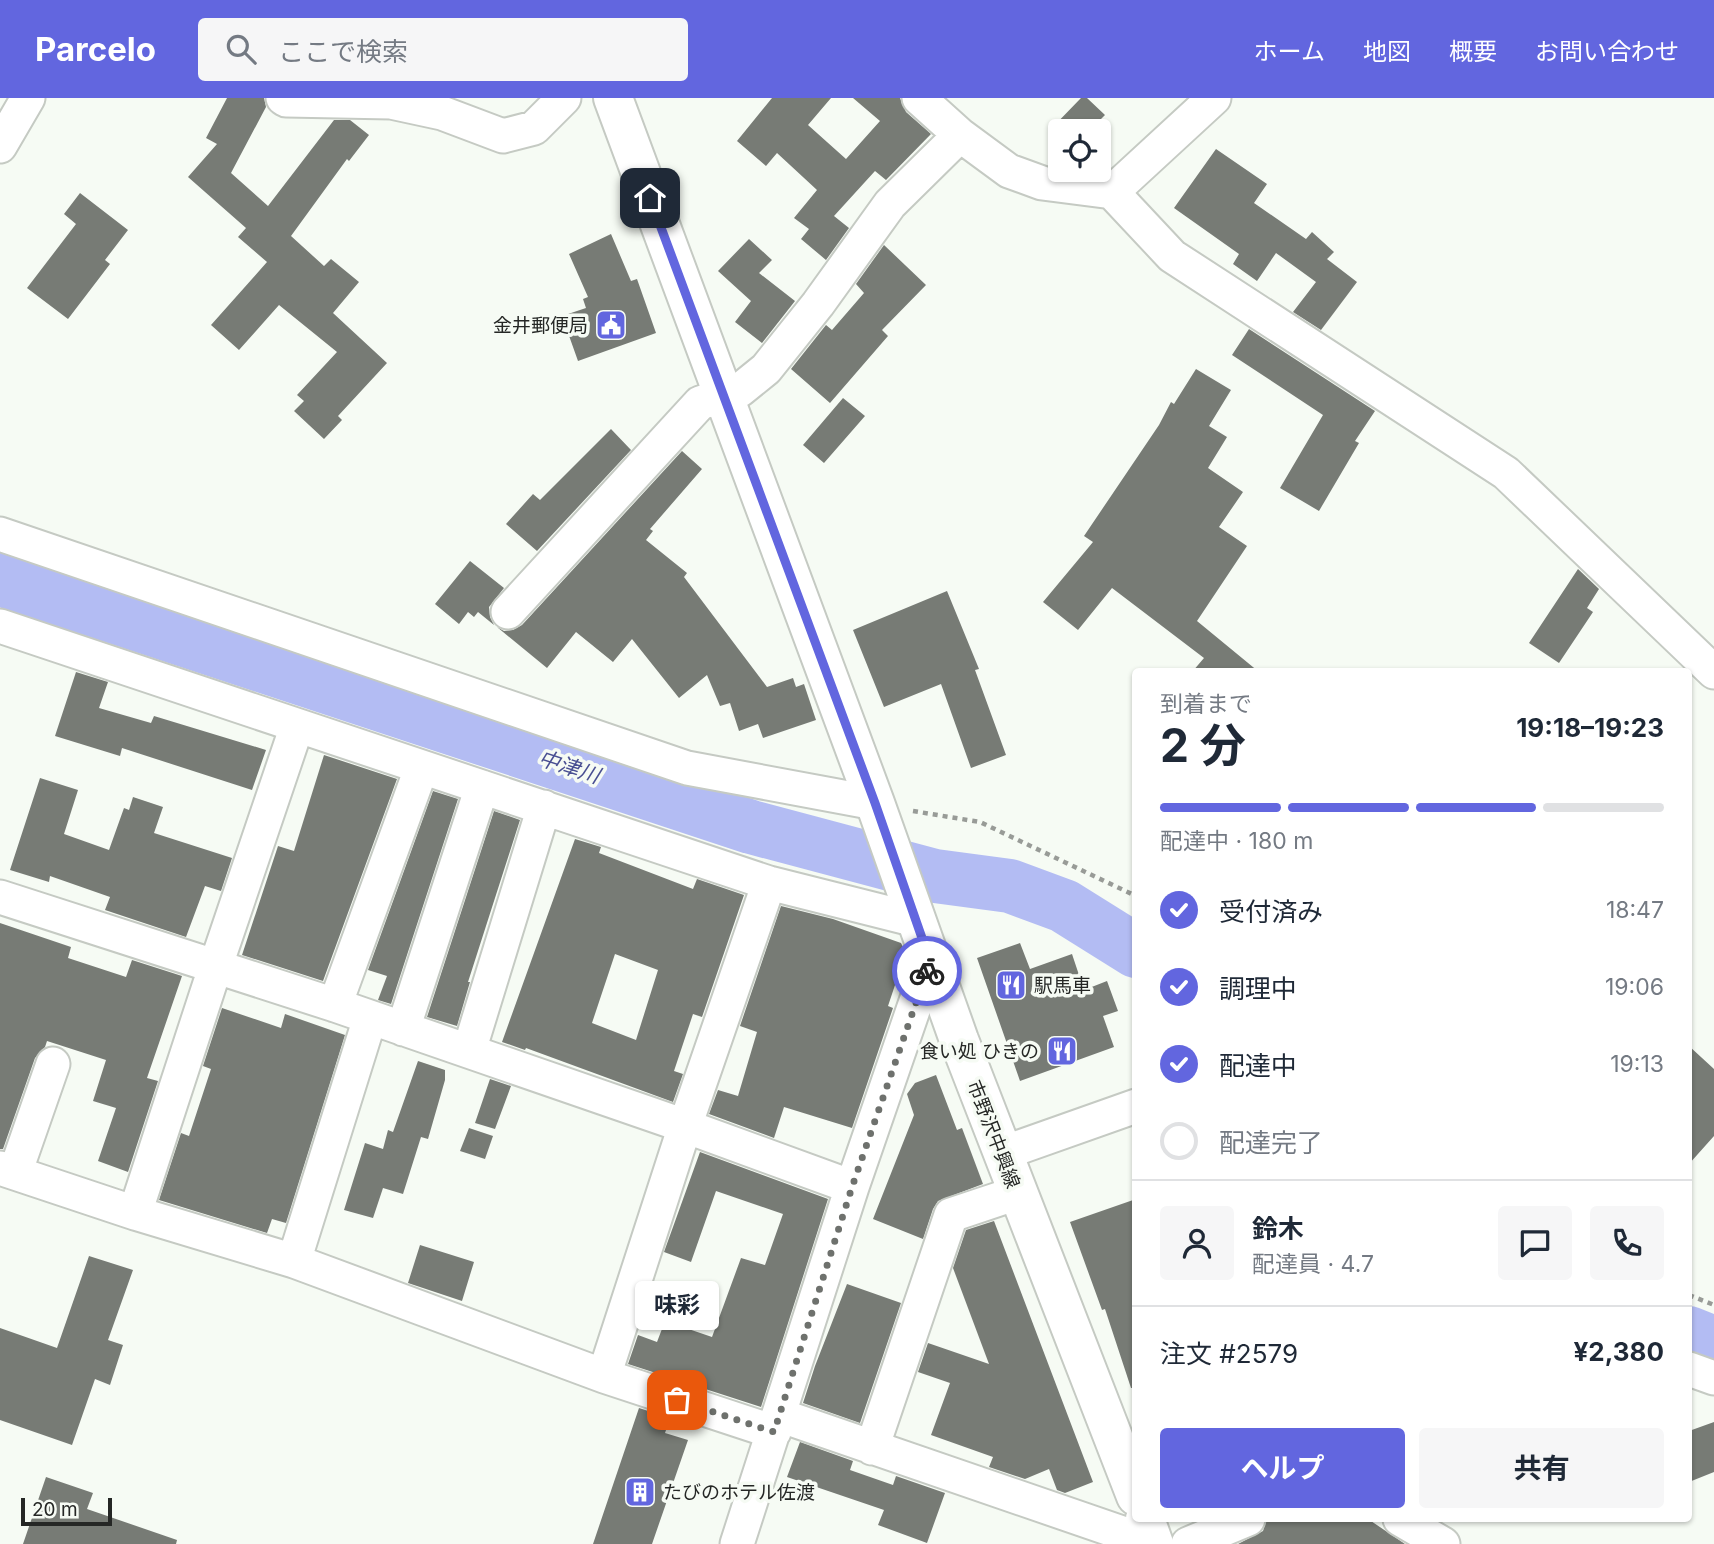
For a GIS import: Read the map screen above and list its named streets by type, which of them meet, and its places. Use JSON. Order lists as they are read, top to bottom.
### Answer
{
  "streets": {
    "main road": ["市野沢中興線"]
  },
  "water": ["中津川"],
  "places": {
    "public building": ["金井郵便局"],
    "restaurant": ["駅馬車", "食い処 ひきの"],
    "other": ["味彩"],
    "building": ["たびのホテル佐渡"]
  },
  "scale_bar": "20 m",
  "page": {
    "header": "Parcelo",
    "search": "ここで検索",
    "nav": [
      "ホーム",
      "地図",
      "概要",
      "お問い合わせ"
    ],
    "heading": ["2 分", "到着まで", "19:18–19:23"],
    "panel": [
      "鈴木",
      "配達員 · 4.7",
      "注文 #2579",
      "¥2,380"
    ],
    "bar": "配達中 · 180 m",
    "list": [
      ["受付済み", "18:47"],
      ["調理中", "19:06"],
      ["配達中", "19:13"],
      "配達完了"
    ],
    "bubble": "味彩",
    "buttons": ["ヘルプ", "共有"],
    "scale": "20 m"
  }
}
